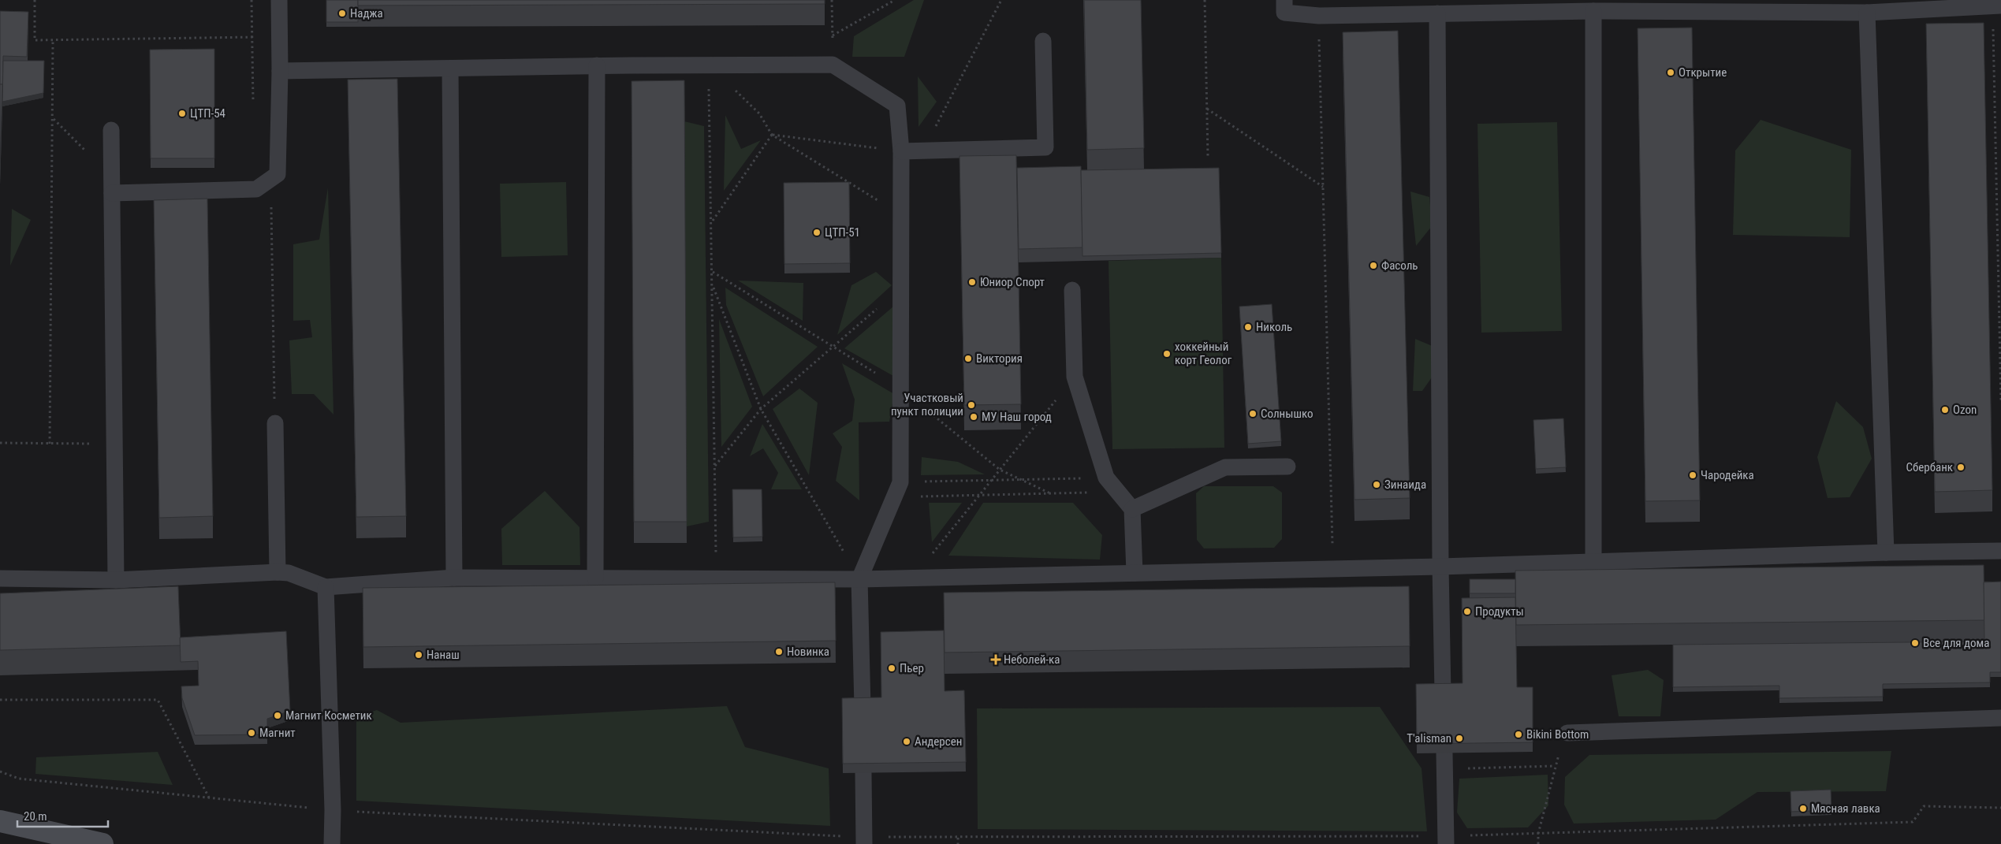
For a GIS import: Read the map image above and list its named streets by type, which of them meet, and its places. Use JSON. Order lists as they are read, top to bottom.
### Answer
{
  "places": {
    "other": [
      "Наджа",
      "Открытие",
      "ЦТП-54",
      "ЦТП-51",
      "Фасоль",
      "Юниор Спорт",
      "Николь",
      "хоккейный корт Геолог",
      "Виктория",
      "Участковый пункт полиции",
      "Ozon",
      "Солнышко",
      "МУ Наш город",
      "Сбербанк",
      "Чародейка",
      "Зинаида",
      "Продукты",
      "Все для дома",
      "Новинка",
      "Нанаш",
      "Пьер",
      "Магнит Косметик",
      "Магнит",
      "Bikini Bottom",
      "T'alisman",
      "Андерсен",
      "Мясная лавка"
    ],
    "health": ["Неболей-ка"]
  },
  "scale_bar": "20 m"
}
